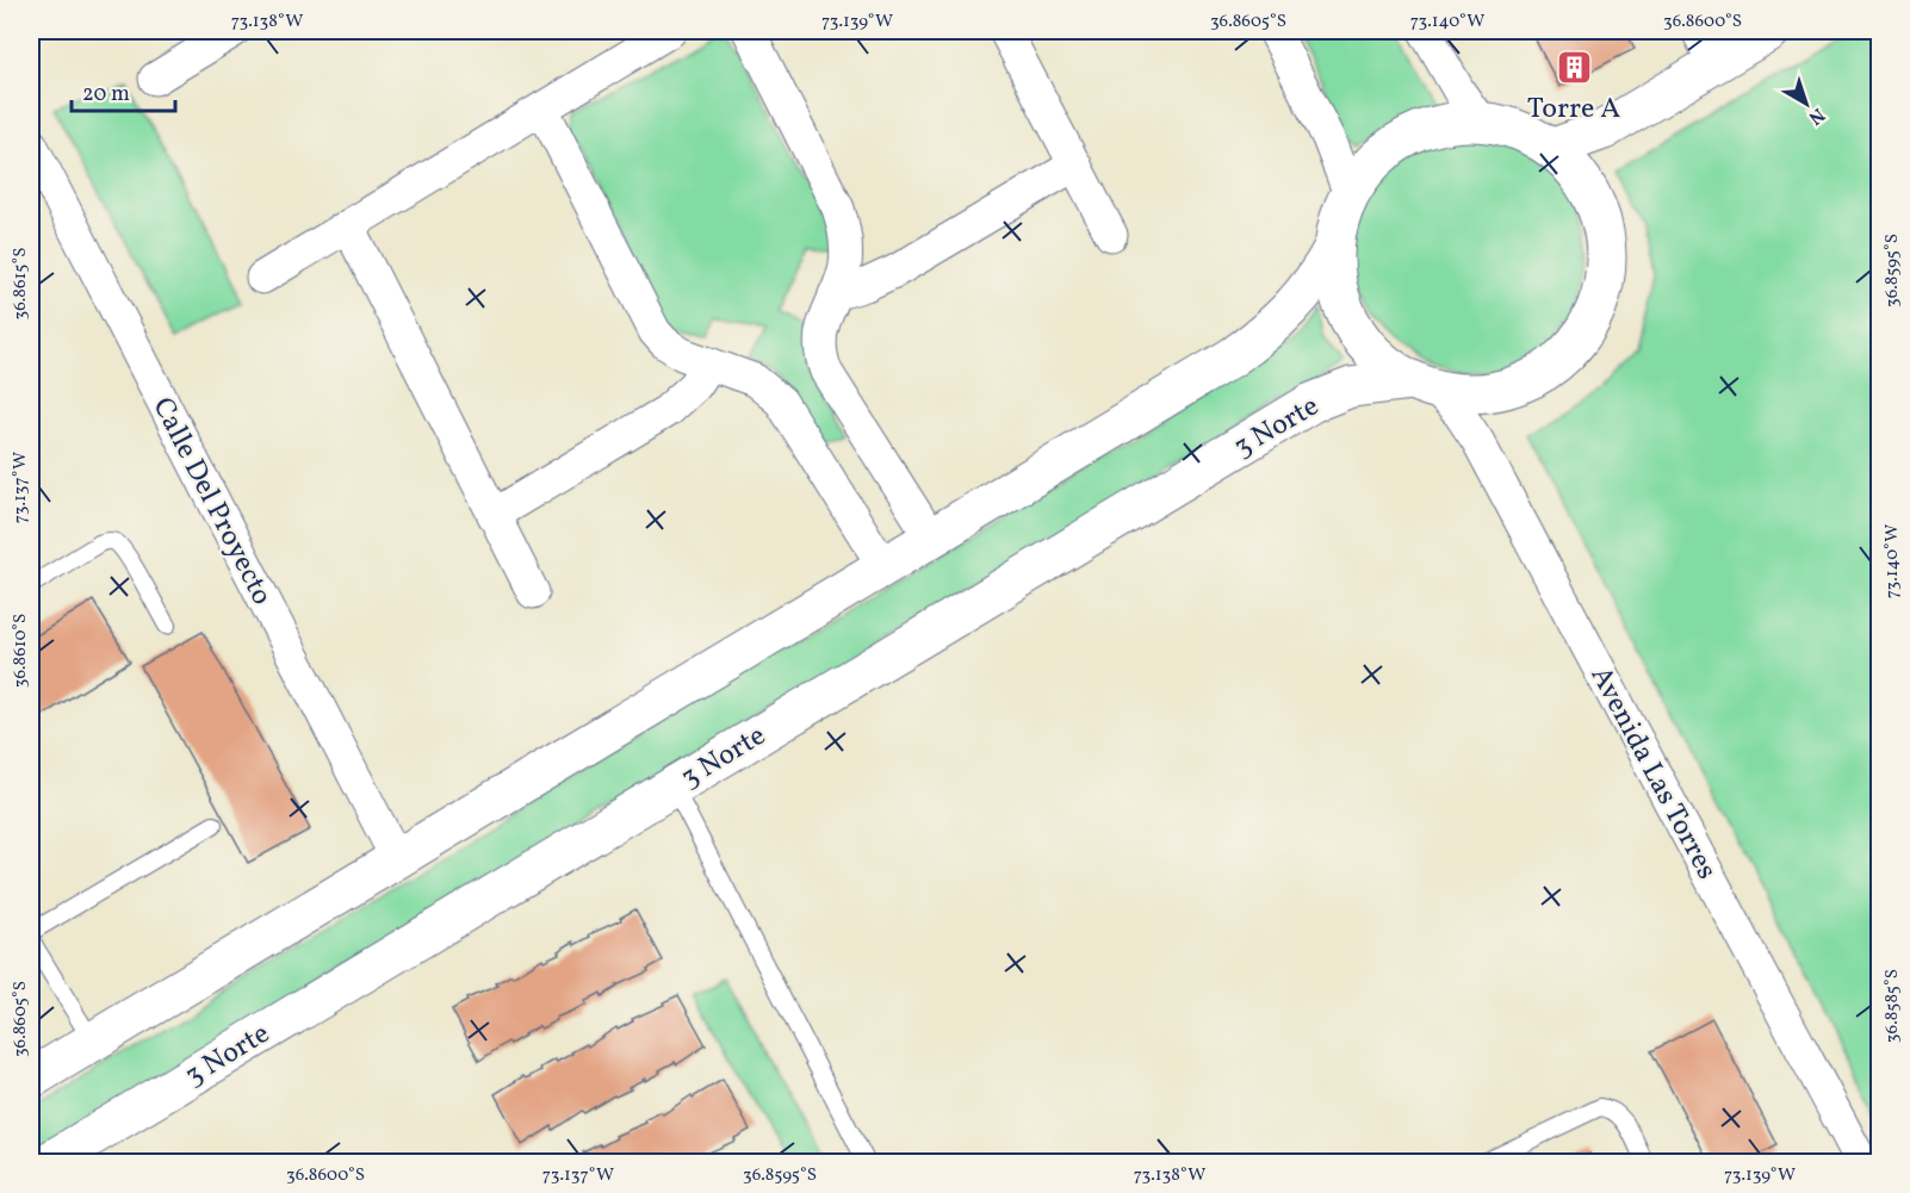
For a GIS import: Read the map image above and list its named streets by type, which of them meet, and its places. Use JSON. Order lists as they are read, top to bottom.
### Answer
{
  "streets": {
    "street": ["3 Norte", "Calle Del Proyecto", "Avenida Las Torres"]
  },
  "crossings": [
    ["3 Norte", "Avenida Las Torres"]
  ],
  "places": {
    "building": ["Torre A"]
  },
  "scale_bar": "20 m",
  "north": "bottom right",
  "coordinates": [
    "73.138°W",
    "73.139°W",
    "36.8605°S",
    "73.140°W",
    "36.8600°S",
    "36.8595°S",
    "36.8615°S",
    "73.137°W",
    "36.8610°S",
    "36.8585°S"
  ]
}
